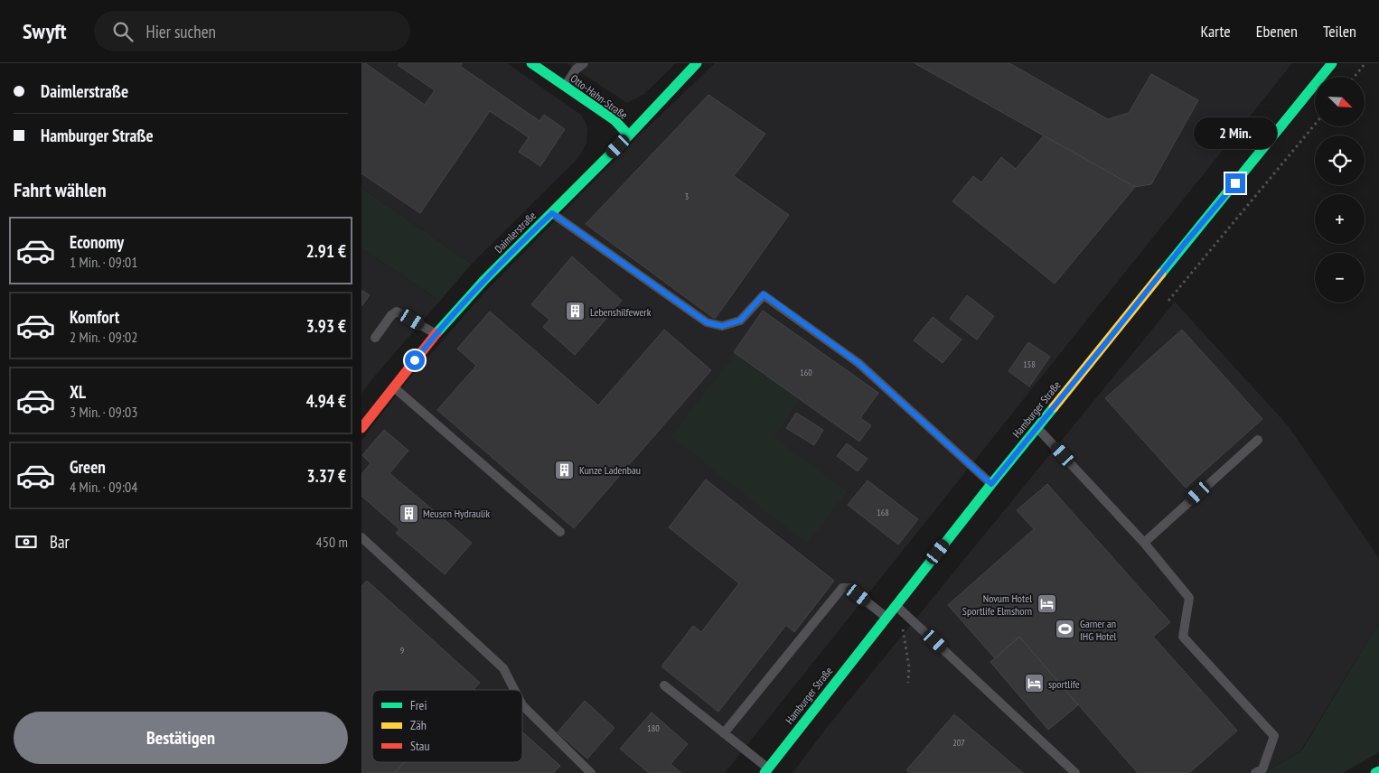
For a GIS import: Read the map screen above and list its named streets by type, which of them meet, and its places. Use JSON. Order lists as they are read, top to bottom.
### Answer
{
  "streets": {
    "main road": ["Otto-Hahn-Straße", "Daimlerstraße", "Hamburger Straße"]
  },
  "crossings": [
    ["Otto-Hahn-Straße", "Daimlerstraße"]
  ],
  "places": {
    "building": ["Lebenshilfewerk", "Kunze Ladenbau", "Meusen Hydraulik"],
    "hotel": ["Novum Hotel Sportlife Elmshorn", "sportlife"],
    "sports": ["Garner an IHG Hotel"]
  },
  "house_numbers": [
    "3",
    "158",
    "160",
    "168",
    "9",
    "180",
    "207"
  ],
  "legend": ["Frei", "Zäh", "Stau"],
  "north": "bottom right",
  "page": {
    "header": "Swyft",
    "search": "Hier suchen",
    "nav": ["Karte", "Ebenen", "Teilen"],
    "banner": ["Daimlerstraße", "Hamburger Straße"],
    "map_buttons": ["+", "−"],
    "bubble": "2 Min.",
    "heading": "Fahrt wählen",
    "list": [
      {
        "name": "Economy",
        "note": "1 Min. · 09:01",
        "value": "2.91 €"
      },
      {
        "name": "Komfort",
        "note": "2 Min. · 09:02",
        "value": "3.93 €"
      },
      {
        "name": "XL",
        "note": "3 Min. · 09:03",
        "value": "4.94 €"
      },
      {
        "name": "Green",
        "note": "4 Min. · 09:04",
        "value": "3.37 €"
      }
    ],
    "pay": ["Bar", "450 m"],
    "buttons": "Bestätigen"
  }
}
